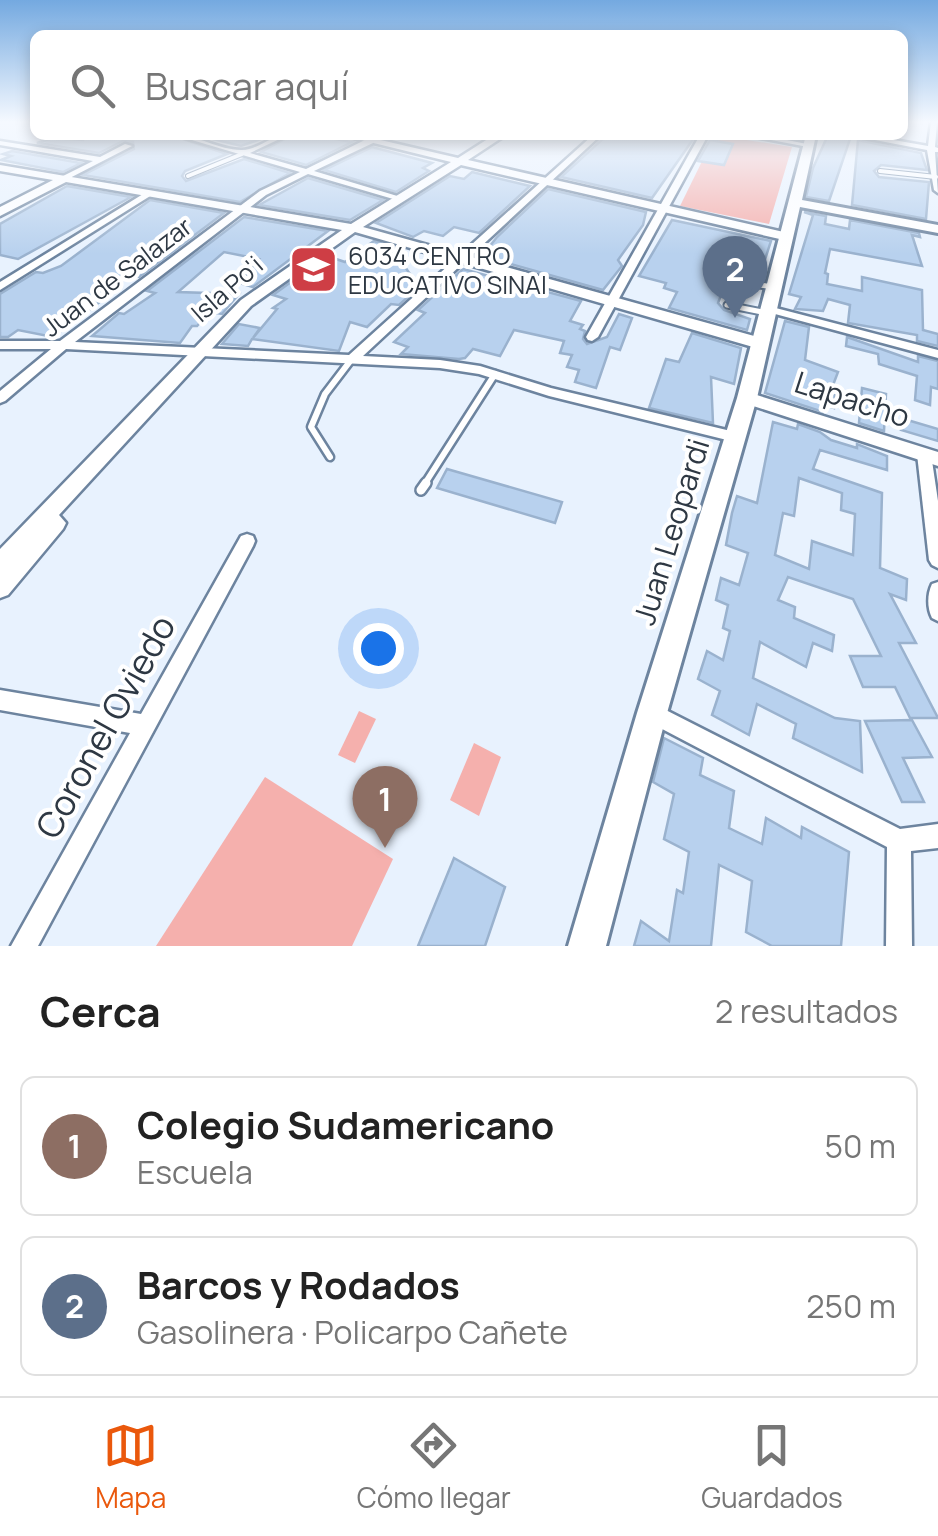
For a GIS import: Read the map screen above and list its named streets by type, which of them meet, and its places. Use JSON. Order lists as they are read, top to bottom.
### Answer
{
  "streets": {
    "main road": ["Juan Leopardi"],
    "street": [
      "Juan de Salazar",
      "Isla Po'i",
      "Lapacho",
      "Coronel Oviedo"
    ]
  },
  "crossings": [
    ["Lapacho", "Juan Leopardi"]
  ],
  "places": {
    "school or university": ["6034 CENTRO EDUCATIVO SINAI"]
  },
  "page": {
    "search": "Buscar aquí",
    "pins": ["2", "1"],
    "heading": ["Cerca", "2 resultados"],
    "list": [
      {
        "mark": "1",
        "name": "Colegio Sudamericano",
        "note": "Escuela",
        "value": "50 m"
      },
      {
        "mark": "2",
        "name": "Barcos y Rodados",
        "note": "Gasolinera · Policarpo Cañete",
        "value": "250 m"
      }
    ],
    "nav": ["Mapa", "Cómo llegar", "Guardados"]
  }
}
